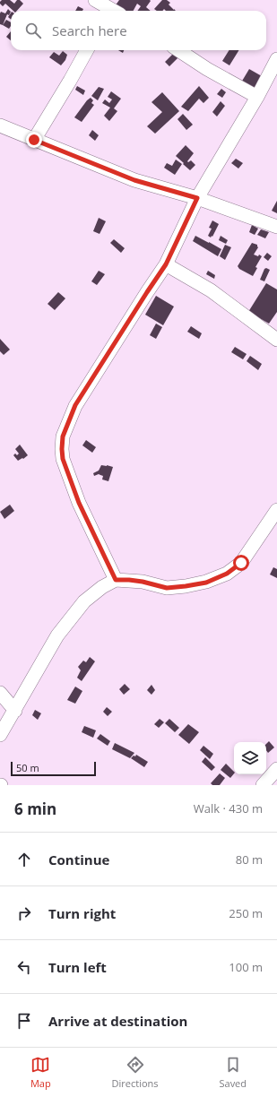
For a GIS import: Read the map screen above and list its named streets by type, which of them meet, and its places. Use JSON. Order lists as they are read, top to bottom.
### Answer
{
  "scale_bar": "50 m",
  "page": {
    "search": "Search here",
    "scale": "50 m",
    "heading": ["6 min", "Walk · 430 m"],
    "list": [
      ["Continue", "80 m"],
      ["Turn right", "250 m"],
      ["Turn left", "100 m"],
      "Arrive at destination"
    ],
    "nav": ["Map", "Directions", "Saved"]
  }
}
